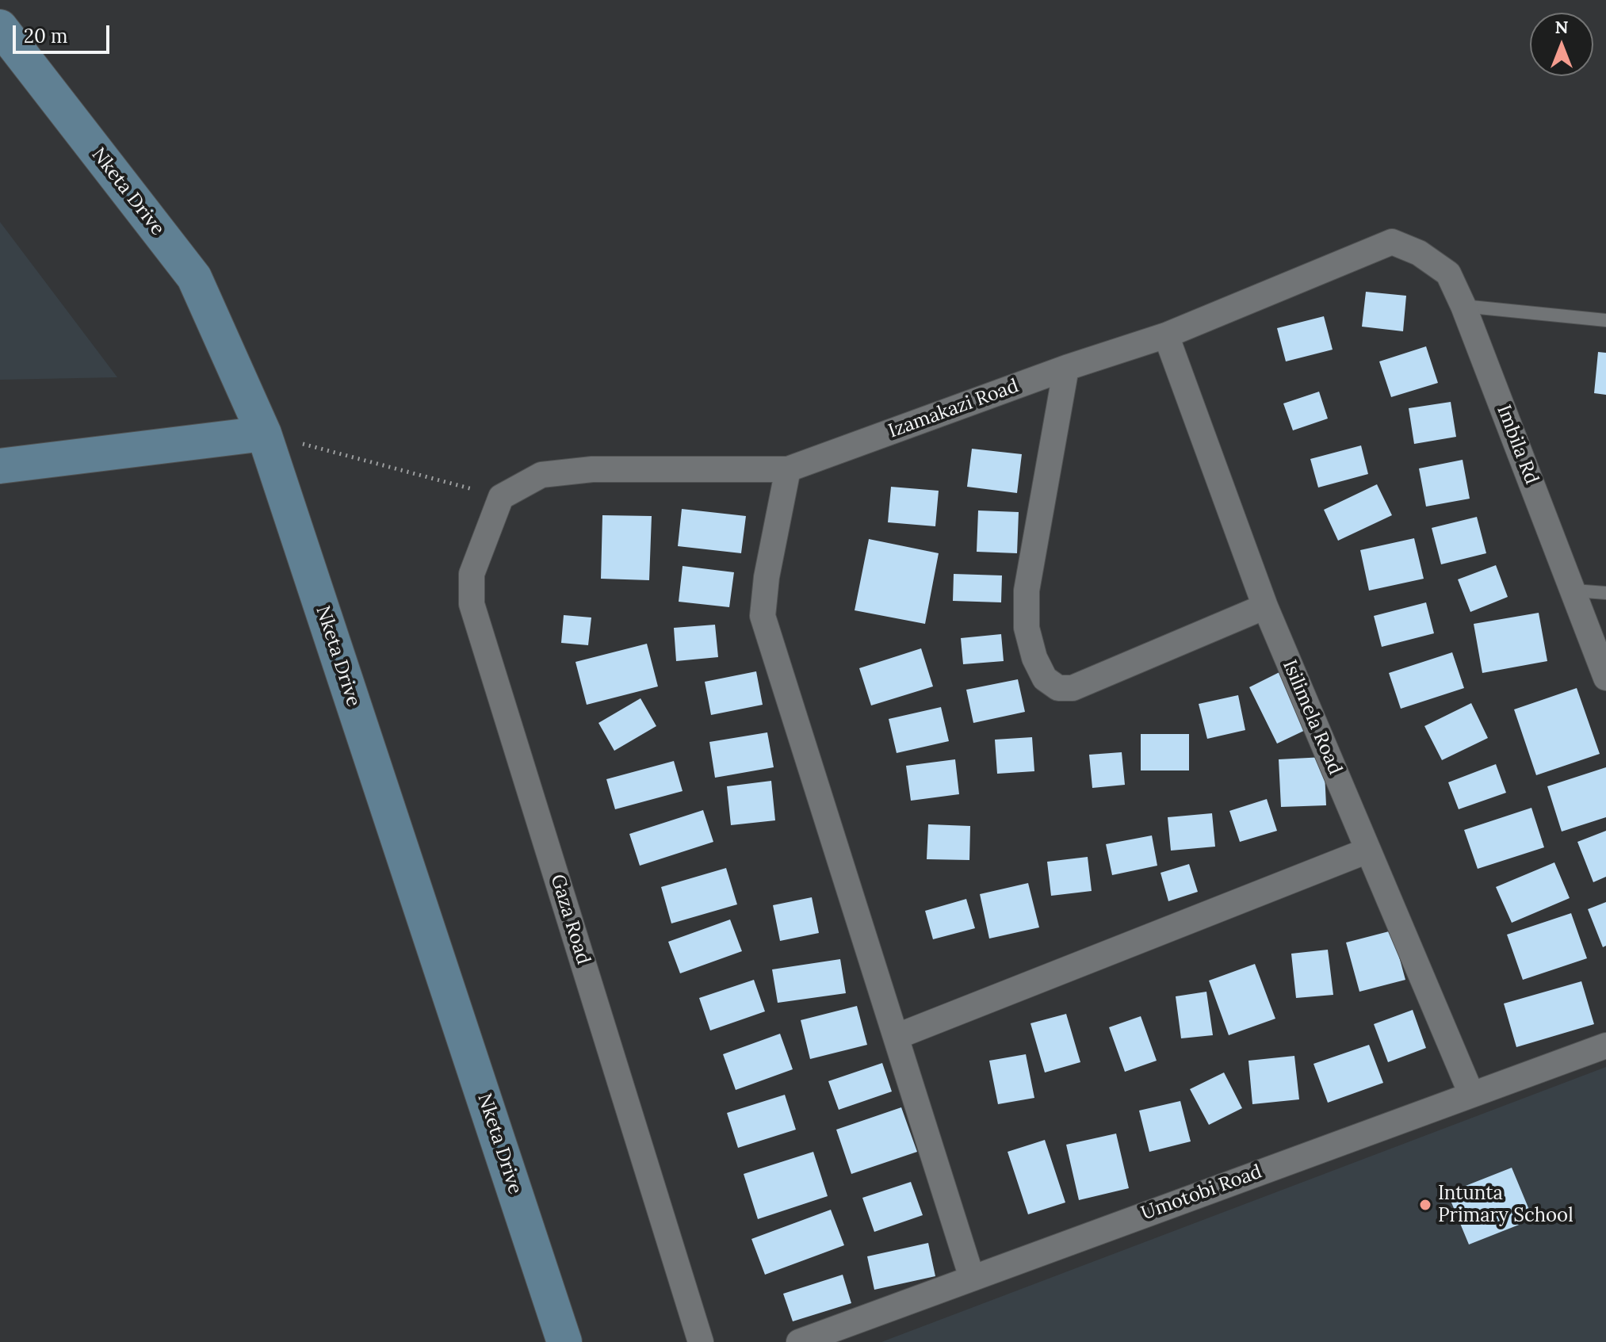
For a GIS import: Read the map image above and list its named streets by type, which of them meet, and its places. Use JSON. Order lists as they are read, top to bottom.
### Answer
{
  "streets": {
    "street": [
      "Nketa Drive",
      "Izamakazi Road",
      "Imbila Rd",
      "Isilimela Road",
      "Gaza Road",
      "Umotobi Road"
    ]
  },
  "crossings": [
    ["Izamakazi Road", "Imbila Rd"],
    ["Izamakazi Road", "Isilimela Road"],
    ["Izamakazi Road", "Gaza Road"],
    ["Isilimela Road", "Umotobi Road"]
  ],
  "places": ["Intunta Primary School"],
  "scale_bar": "20 m",
  "north": "top"
}
